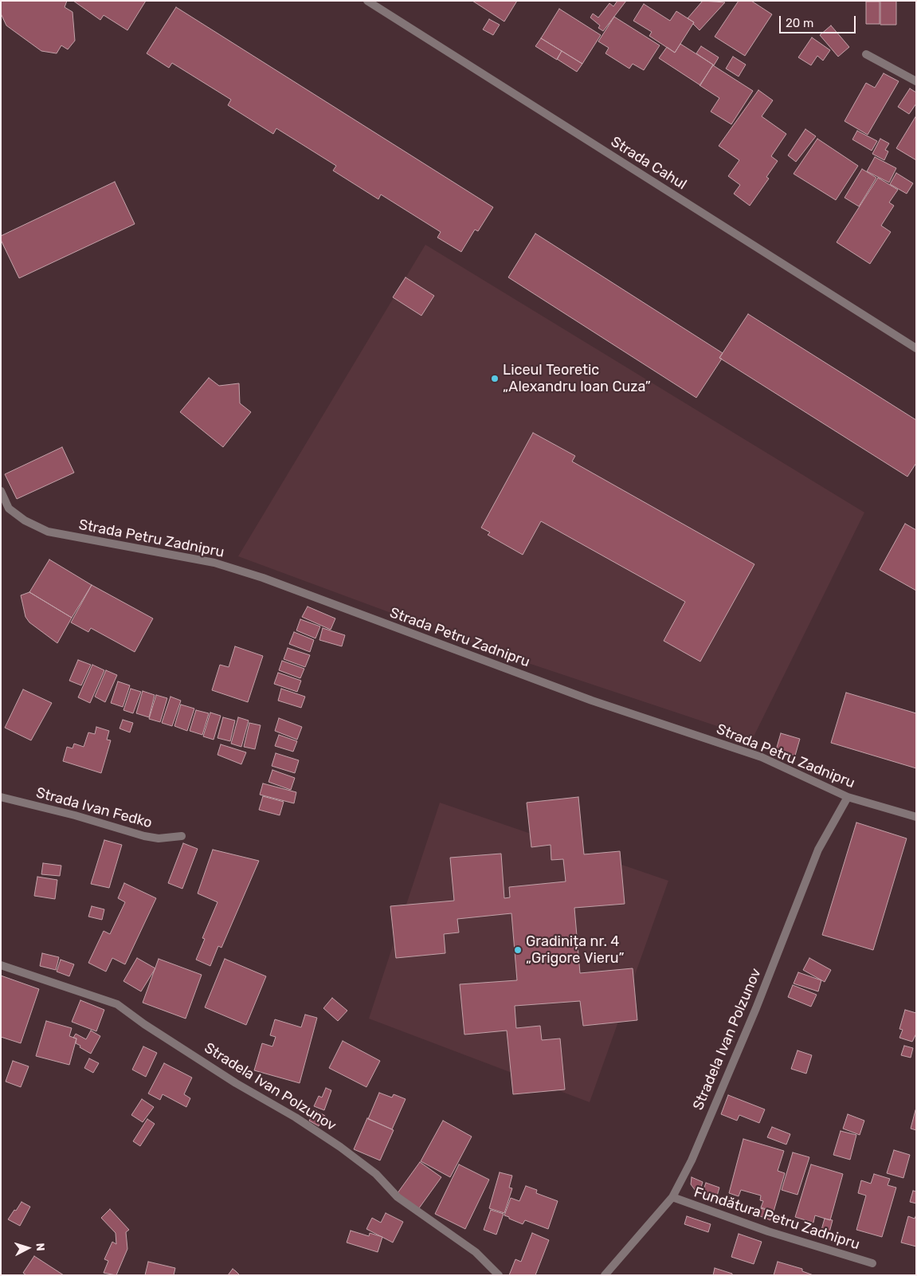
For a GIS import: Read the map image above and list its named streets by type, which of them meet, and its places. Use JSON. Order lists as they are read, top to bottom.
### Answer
{
  "streets": {
    "street": [
      "Strada Cahul",
      "Strada Petru Zadnipru",
      "Strada Ivan Fedko",
      "Stradela Ivan Polzunov",
      "Fundătura Petru Zadnipru"
    ]
  },
  "crossings": [
    ["Strada Petru Zadnipru", "Stradela Ivan Polzunov"],
    ["Stradela Ivan Polzunov", "Fundătura Petru Zadnipru"]
  ],
  "places": ["Liceul Teoretic „Alexandru Ioan Cuza”", "Gradinița nr. 4 „Grigore Vieru”"],
  "scale_bar": "20 m",
  "north": "right"
}
